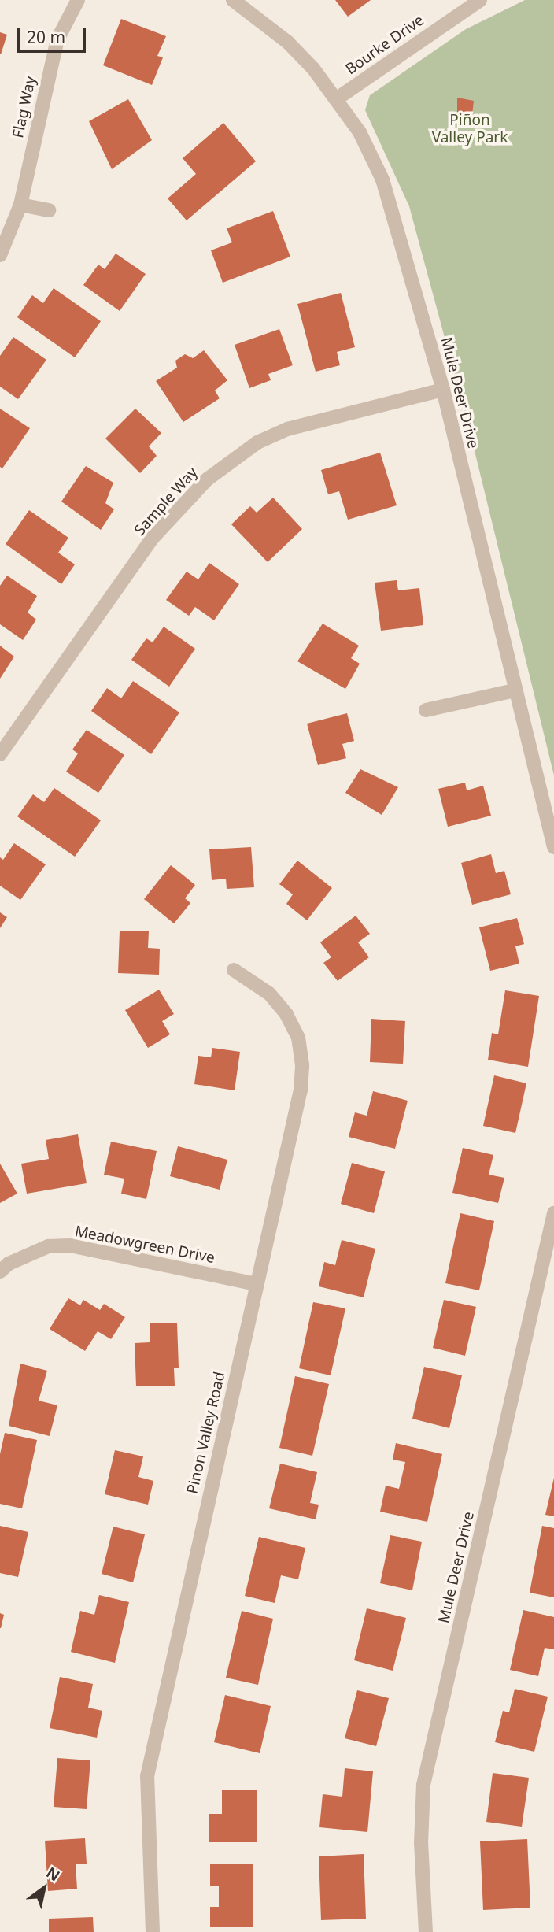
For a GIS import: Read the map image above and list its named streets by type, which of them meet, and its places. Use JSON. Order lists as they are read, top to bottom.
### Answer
{
  "streets": {
    "street": [
      "Bourke Drive",
      "Flag Way",
      "Mule Deer Drive",
      "Sample Way",
      "Meadowgreen Drive",
      "Pinon Valley Road"
    ]
  },
  "crossings": [
    ["Bourke Drive", "Mule Deer Drive"],
    ["Mule Deer Drive", "Sample Way"],
    ["Meadowgreen Drive", "Pinon Valley Road"]
  ],
  "parks": ["Piñon Valley Park"],
  "scale_bar": "20 m",
  "north": "top right"
}
